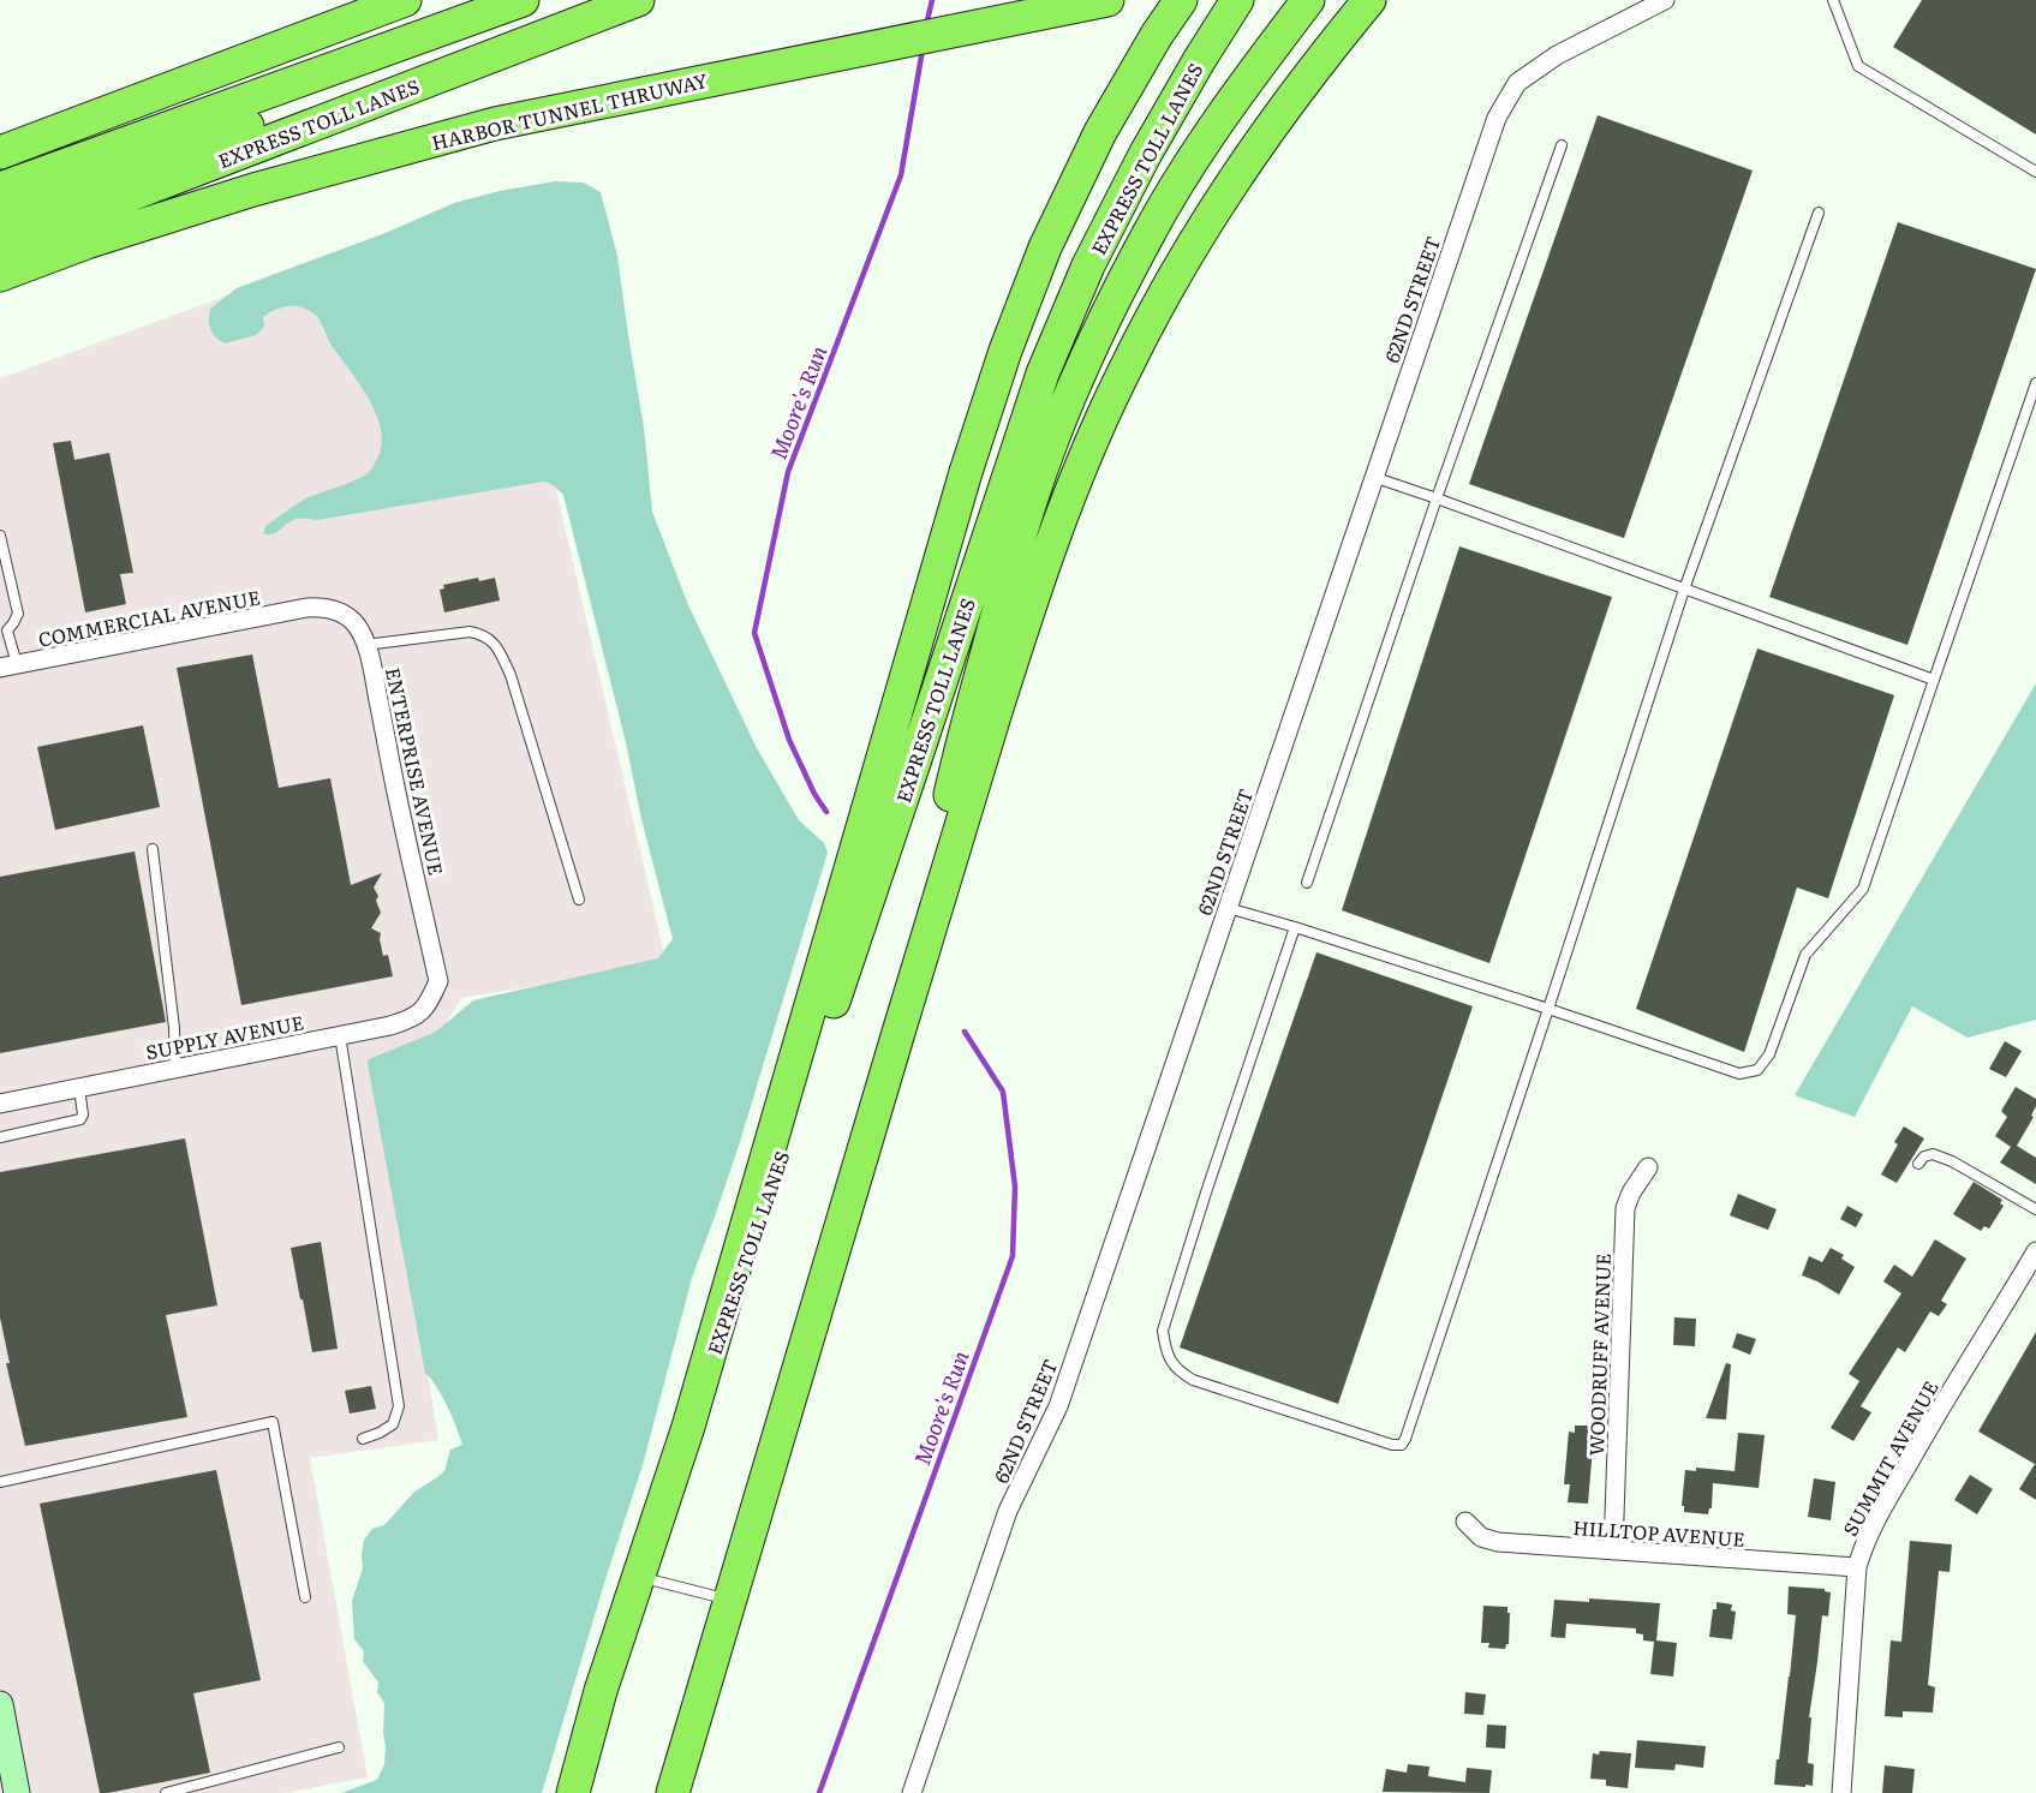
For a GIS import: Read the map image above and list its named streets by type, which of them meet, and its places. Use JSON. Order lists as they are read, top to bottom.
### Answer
{
  "streets": {
    "highway": ["HARBOR TUNNEL THRUWAY", "EXPRESS TOLL LANES"],
    "street": [
      "62ND STREET",
      "COMMERCIAL AVENUE",
      "ENTERPRISE AVENUE",
      "SUPPLY AVENUE",
      "WOODRUFF AVENUE",
      "SUMMIT AVENUE",
      "HILLTOP AVENUE"
    ]
  },
  "crossings": [
    ["COMMERCIAL AVENUE", "ENTERPRISE AVENUE"],
    ["ENTERPRISE AVENUE", "SUPPLY AVENUE"],
    ["WOODRUFF AVENUE", "HILLTOP AVENUE"],
    ["SUMMIT AVENUE", "HILLTOP AVENUE"]
  ],
  "water": ["Moore's Run"]
}
